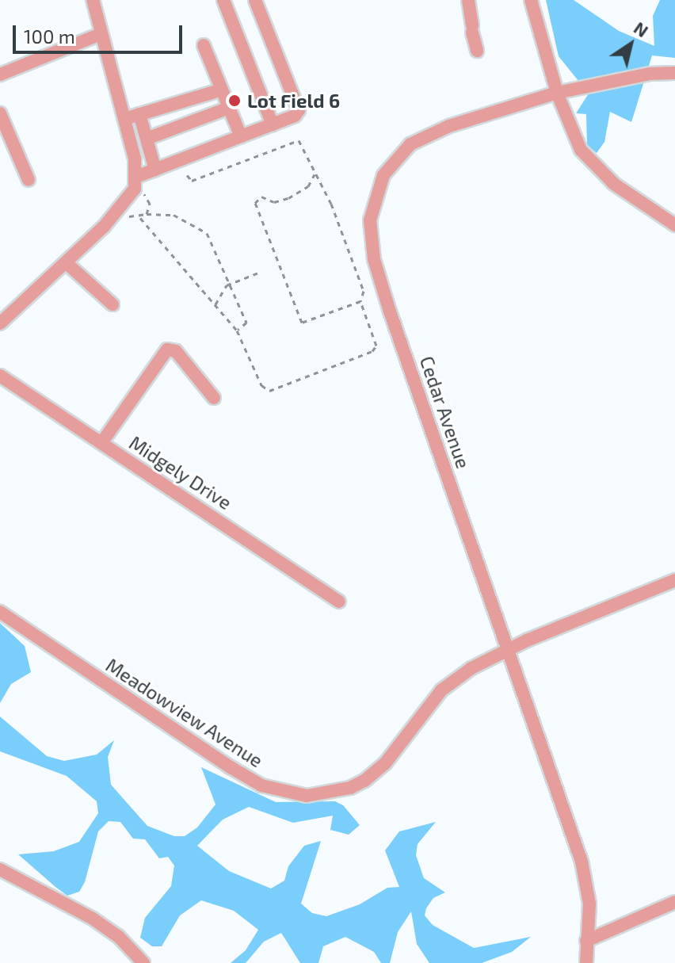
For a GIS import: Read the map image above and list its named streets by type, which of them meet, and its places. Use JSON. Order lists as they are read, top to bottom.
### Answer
{
  "streets": {
    "street": ["Cedar Avenue", "Midgely Drive", "Meadowview Avenue"]
  },
  "crossings": [
    ["Cedar Avenue", "Meadowview Avenue"]
  ],
  "places": ["Lot Field 6"],
  "scale_bar": "100 m",
  "north": "top right"
}
